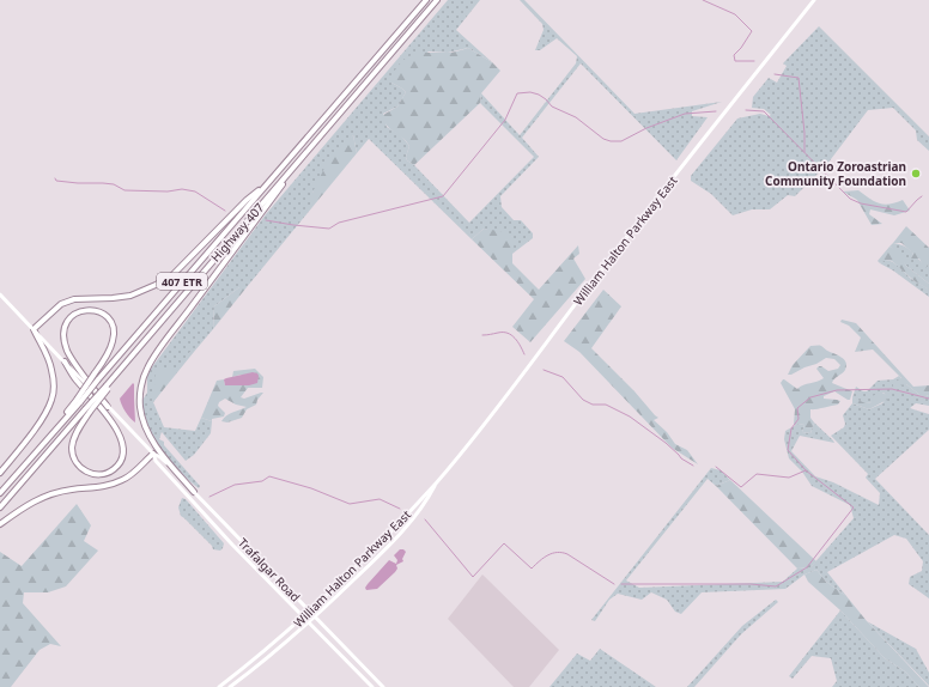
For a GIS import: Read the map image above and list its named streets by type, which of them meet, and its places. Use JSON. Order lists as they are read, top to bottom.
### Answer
{
  "streets": {
    "highway": ["Highway 407", "407 ETR"],
    "main road": ["William Halton Parkway East", "Trafalgar Road"]
  },
  "crossings": [
    ["William Halton Parkway East", "Trafalgar Road"]
  ],
  "places": ["Ontario Zoroastrian Community Foundation"]
}
